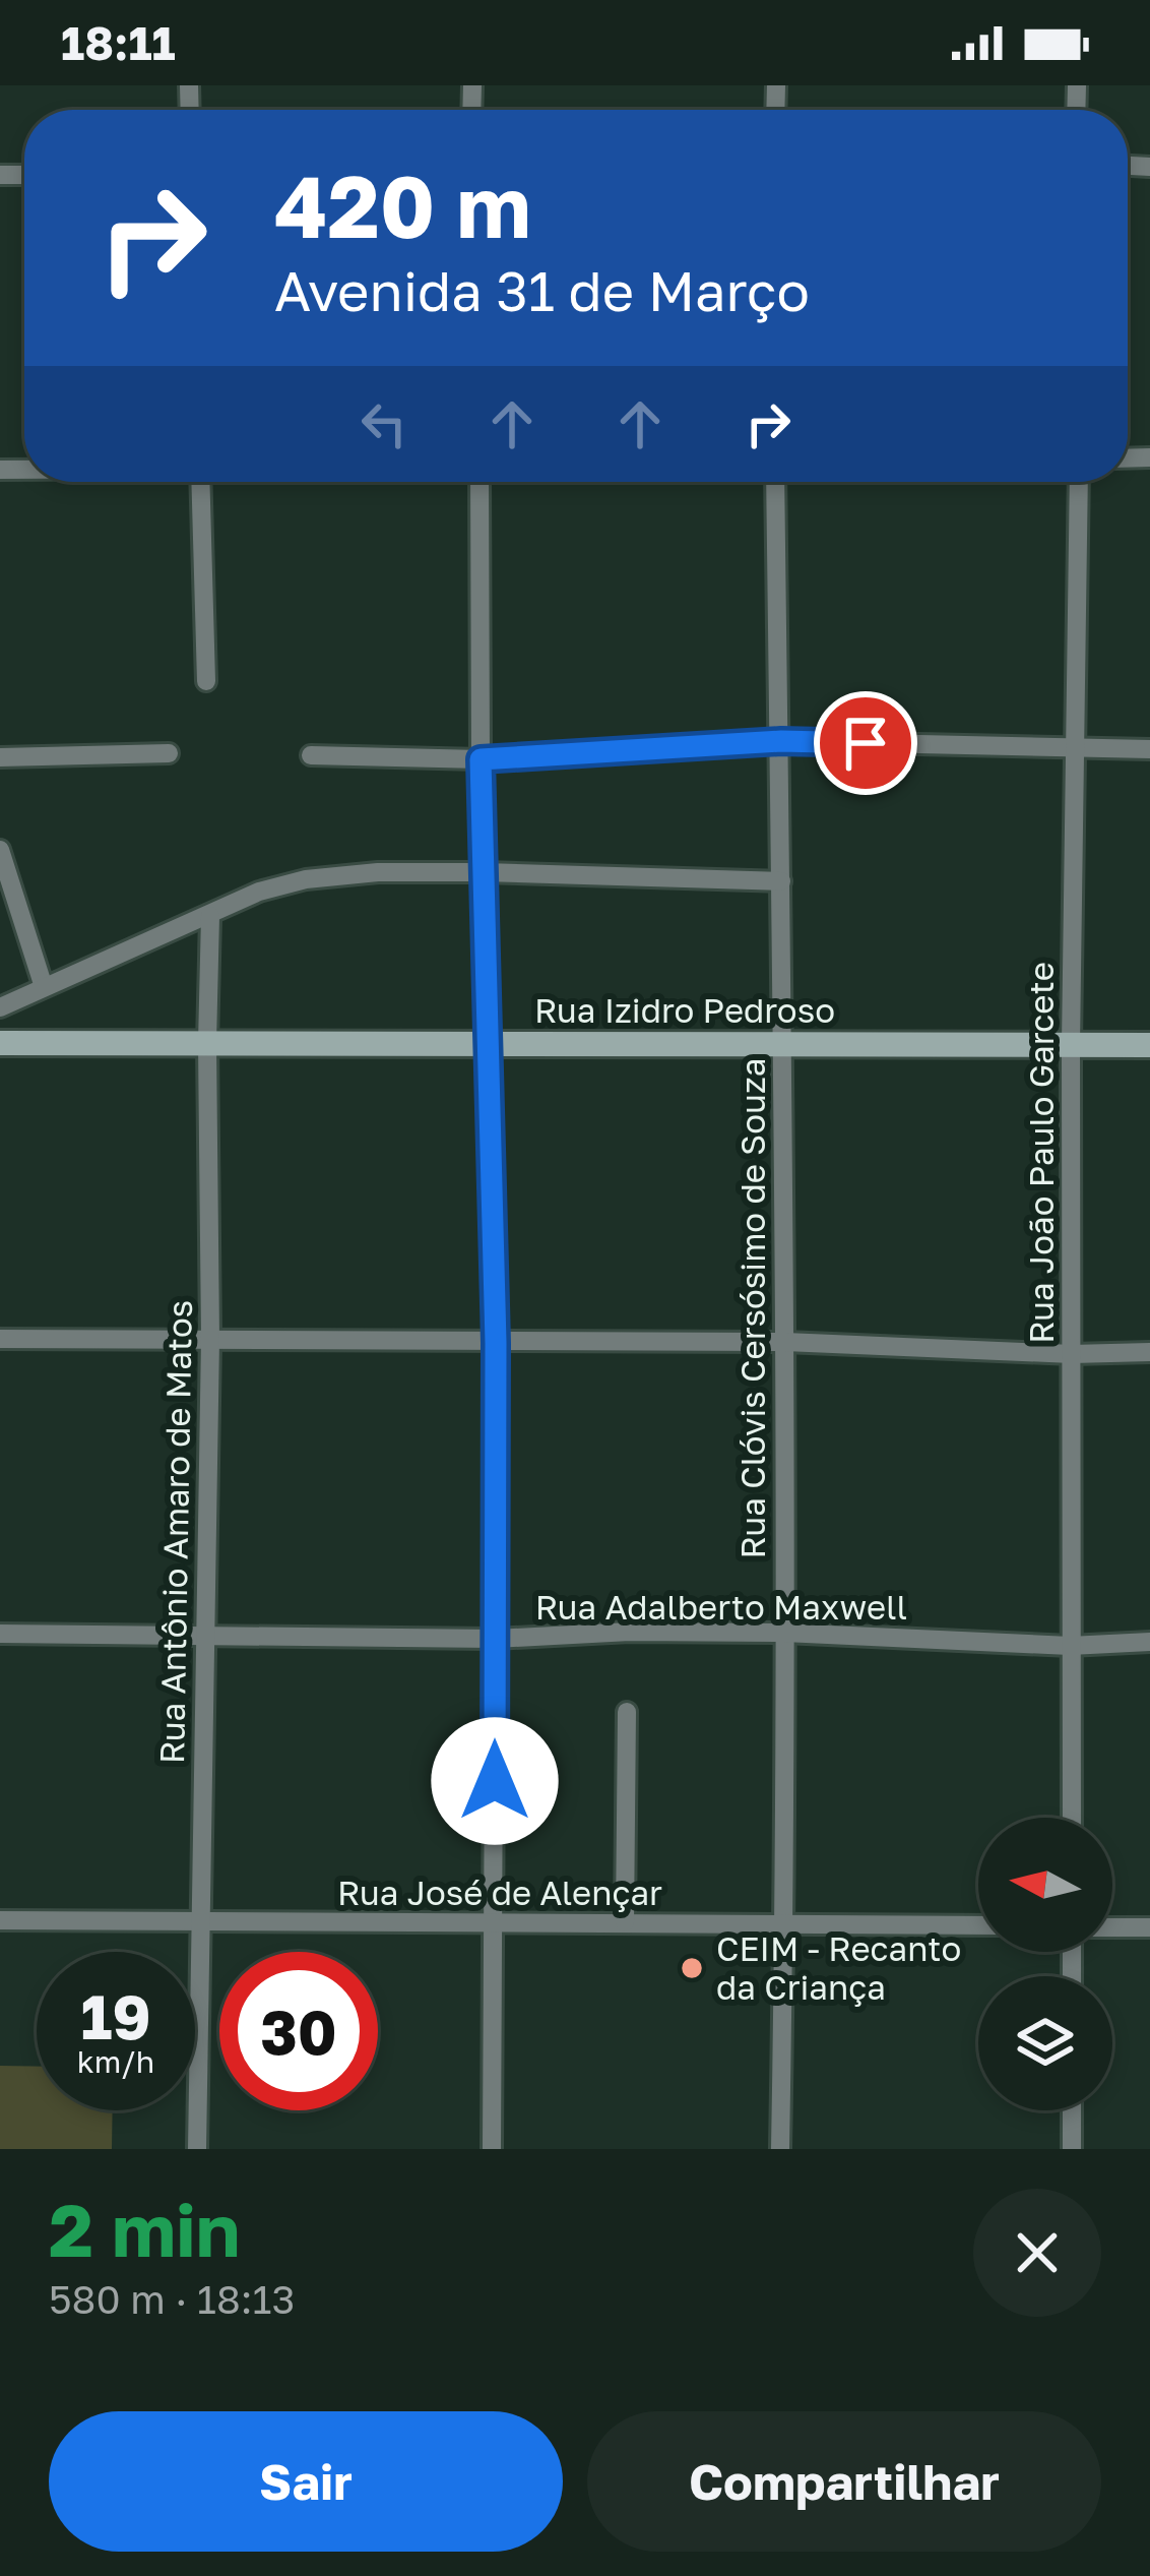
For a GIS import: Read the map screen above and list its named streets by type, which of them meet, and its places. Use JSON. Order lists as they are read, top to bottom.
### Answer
{
  "streets": {
    "street": [
      "Rua Izidro Pedroso",
      "Rua João Paulo Garcete",
      "Rua Clóvis Cersósimo de Souza",
      "Rua Antônio Amaro de Matos",
      "Rua Adalberto Maxwell",
      "Rua José de Alençar"
    ]
  },
  "crossings": [
    ["Rua Izidro Pedroso", "Rua João Paulo Garcete"],
    ["Rua Izidro Pedroso", "Rua Clóvis Cersósimo de Souza"],
    ["Rua Izidro Pedroso", "Rua Antônio Amaro de Matos"],
    ["Rua João Paulo Garcete", "Rua Adalberto Maxwell"],
    ["Rua Clóvis Cersósimo de Souza", "Rua Adalberto Maxwell"],
    ["Rua Clóvis Cersósimo de Souza", "Rua José de Alençar"],
    ["Rua Antônio Amaro de Matos", "Rua Adalberto Maxwell"],
    ["Rua Antônio Amaro de Matos", "Rua José de Alençar"]
  ],
  "places": ["CEIM - Recanto da Criança"],
  "north": "left",
  "page": {
    "status": "18:11",
    "turn": ["420 m", "Avenida 31 de Março"],
    "speed": "19 km/h",
    "limit": "30",
    "heading": ["2 min", "580 m · 18:13"],
    "buttons": ["Sair", "Compartilhar"]
  }
}
